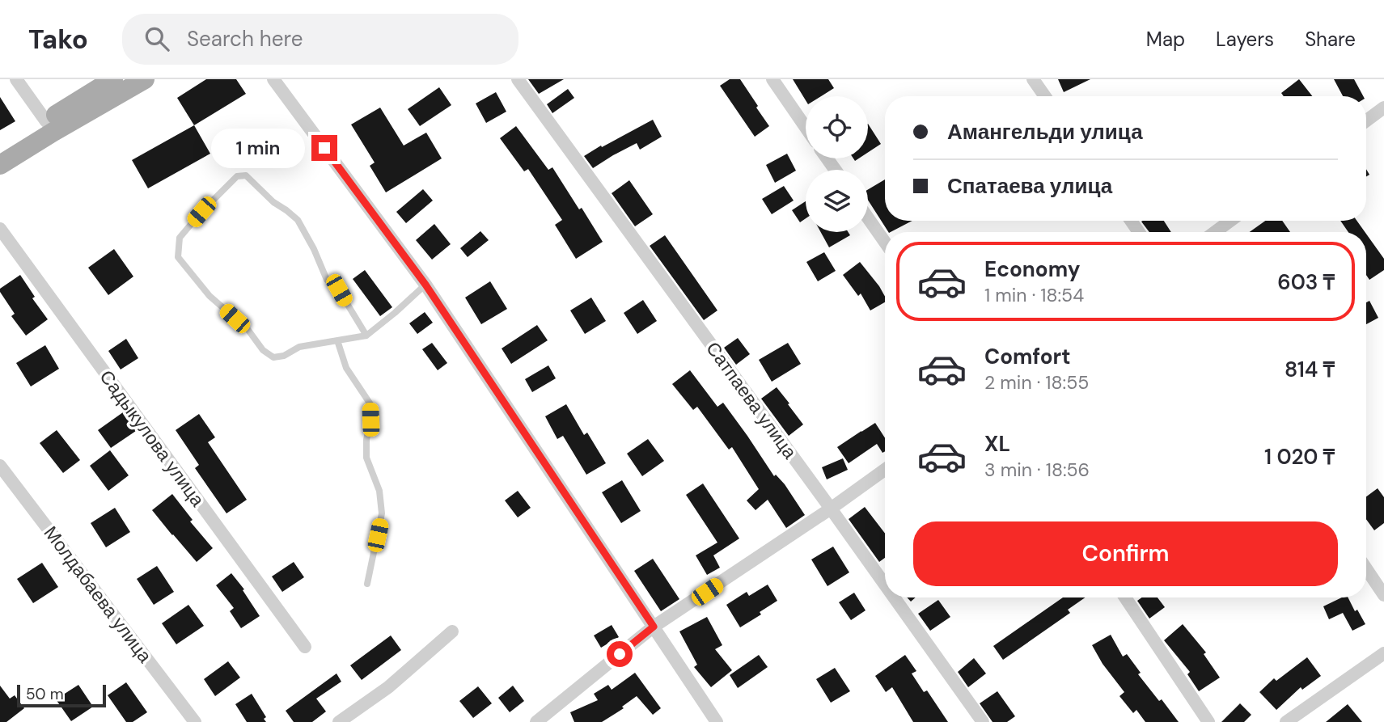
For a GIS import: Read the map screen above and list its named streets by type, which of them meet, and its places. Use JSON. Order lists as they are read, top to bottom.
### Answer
{
  "streets": {
    "street": ["Сатпаева улица", "Садыкулова улица", "Молдабаева улица"]
  },
  "scale_bar": "50 m",
  "page": {
    "header": "Tako",
    "search": "Search here",
    "nav": ["Map", "Layers", "Share"],
    "banner": ["Амангельди улица", "Спатаева улица"],
    "bubble": "1 min",
    "list": [
      {
        "name": "Economy",
        "note": "1 min · 18:54",
        "value": "603 ₸"
      },
      {
        "name": "Comfort",
        "note": "2 min · 18:55",
        "value": "814 ₸"
      },
      {
        "name": "XL",
        "note": "3 min · 18:56",
        "value": "1 020 ₸"
      }
    ],
    "buttons": "Confirm",
    "scale": "50 m"
  }
}
